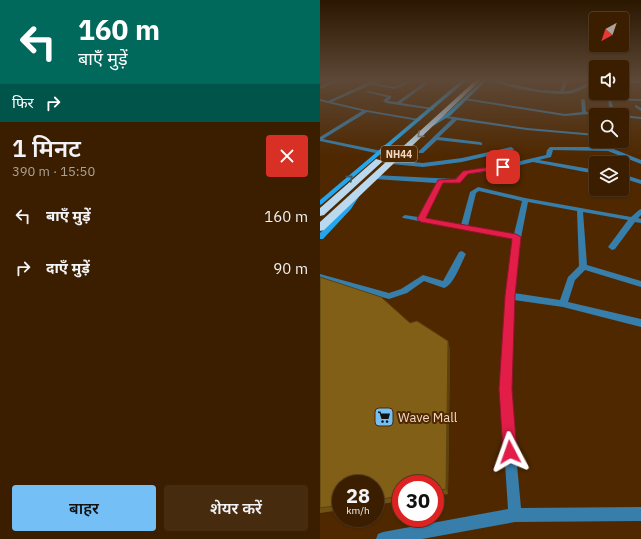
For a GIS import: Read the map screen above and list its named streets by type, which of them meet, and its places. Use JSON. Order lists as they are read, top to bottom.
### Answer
{
  "streets": {
    "highway": ["NH44"]
  },
  "places": {
    "supermarket": ["Wave Mall"]
  },
  "north": "bottom left",
  "page": {
    "turn": ["160 m", "बाएँ मुड़ें"],
    "then": "फिर",
    "heading": ["1 मिनट", "390 m · 15:50"],
    "list": [
      {
        "name": "बाएँ मुड़ें",
        "value": "160 m"
      },
      {
        "name": "दाएँ मुड़ें",
        "value": "90 m"
      }
    ],
    "speed": "28 km/h",
    "limit": "30",
    "buttons": ["बाहर", "शेयर करें"]
  }
}
